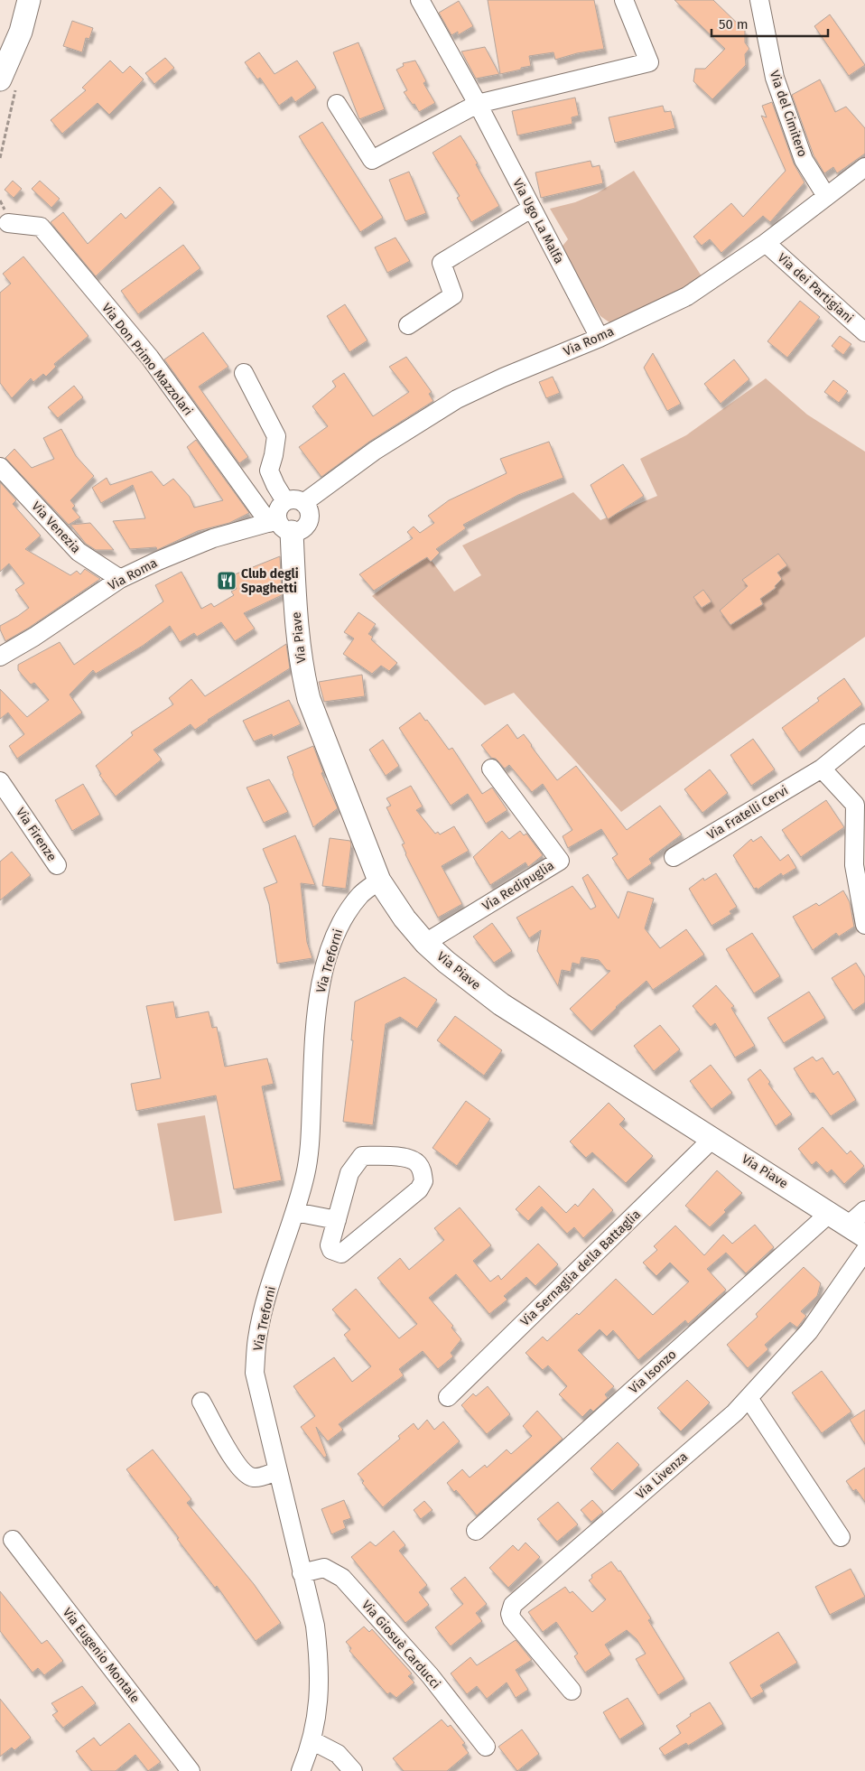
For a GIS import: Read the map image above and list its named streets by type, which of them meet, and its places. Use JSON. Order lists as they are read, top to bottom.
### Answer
{
  "streets": {
    "main road": ["Via Piave"],
    "street": [
      "Via del Cimitero",
      "Via Ugo La Malfa",
      "Via dei Partigiani",
      "Via Roma",
      "Via Don Primo Mazzolari",
      "Via Venezia",
      "Via Fratelli Cervi",
      "Via Firenze",
      "Via Redipuglia",
      "Via Treforni",
      "Via Sernaglia della Battaglia",
      "Via Isonzo",
      "Via Livenza",
      "Via Giosuè Carducci",
      "Via Eugenio Montale"
    ]
  },
  "crossings": [
    ["Via del Cimitero", "Via Roma"],
    ["Via Ugo La Malfa", "Via Roma"],
    ["Via dei Partigiani", "Via Roma"],
    ["Via Roma", "Via Don Primo Mazzolari"],
    ["Via Roma", "Via Venezia"],
    ["Via Roma", "Via Piave"],
    ["Via Don Primo Mazzolari", "Via Piave"],
    ["Via Piave", "Via Redipuglia"],
    ["Via Piave", "Via Treforni"],
    ["Via Piave", "Via Sernaglia della Battaglia"],
    ["Via Piave", "Via Isonzo"],
    ["Via Treforni", "Via Giosuè Carducci"]
  ],
  "places": {
    "restaurant": ["Club degli Spaghetti"]
  },
  "scale_bar": "50 m"
}
